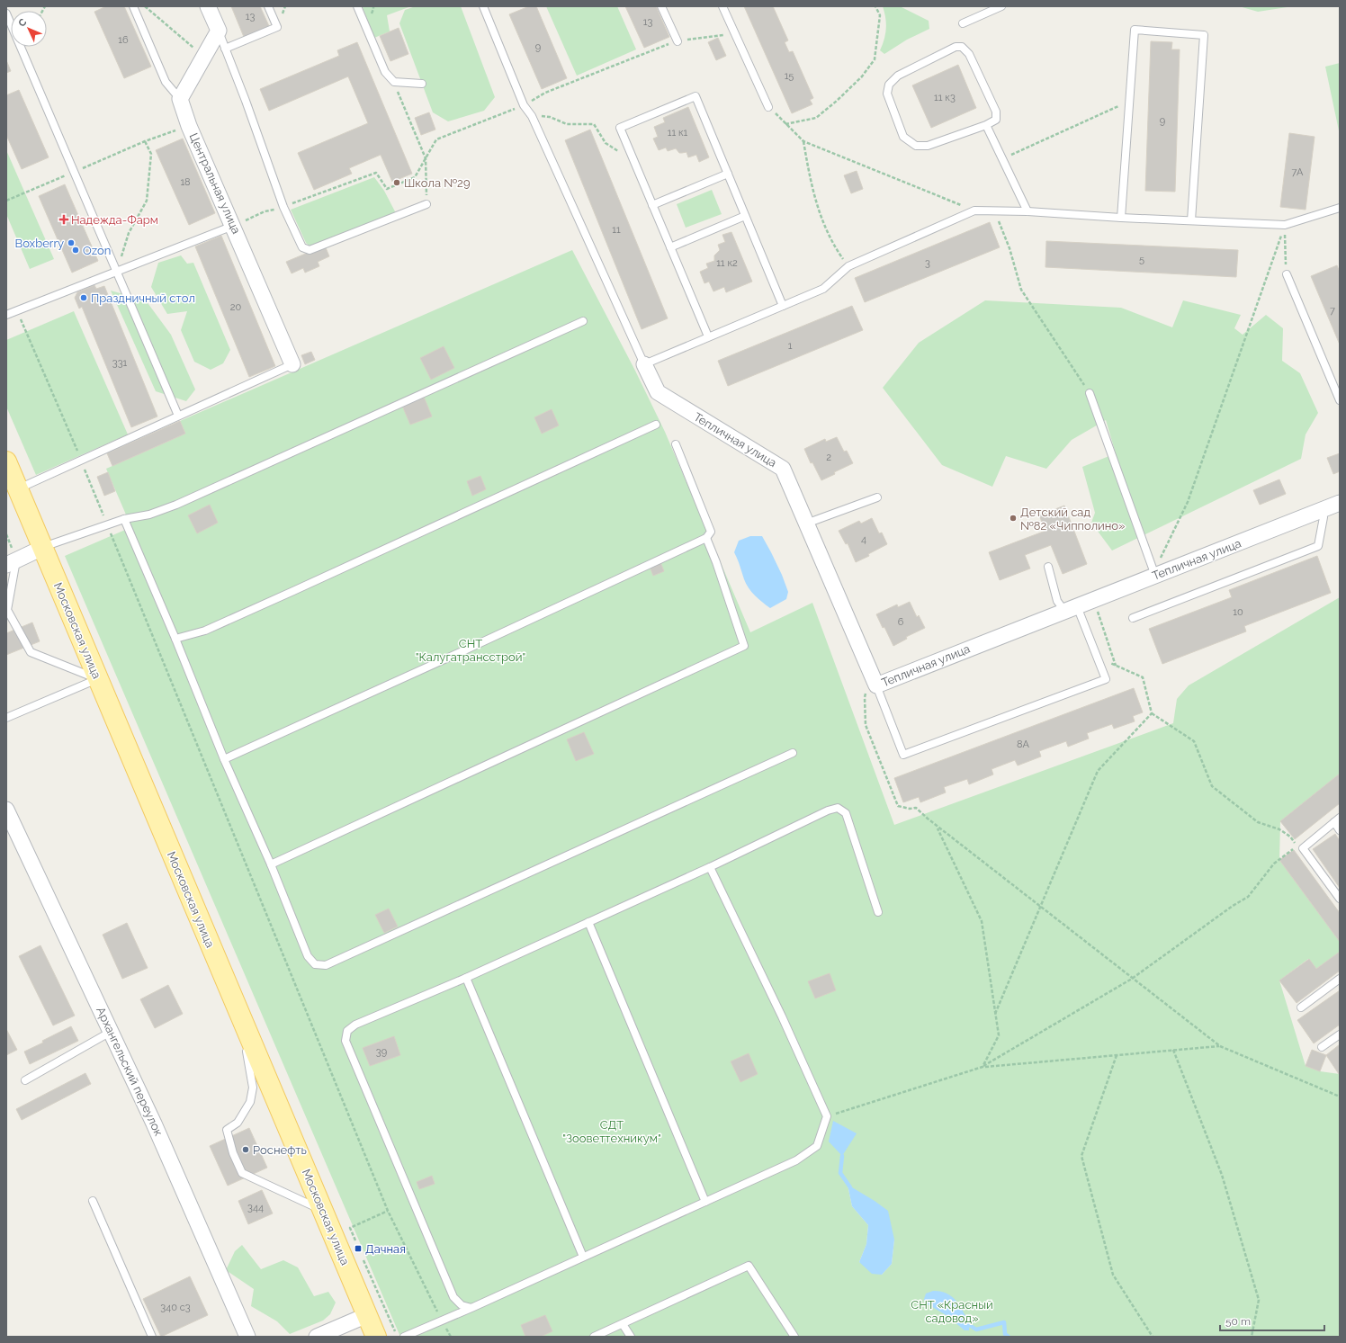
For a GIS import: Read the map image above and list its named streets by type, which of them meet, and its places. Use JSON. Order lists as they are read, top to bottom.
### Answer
{
  "streets": {
    "main road": ["Московская улица"],
    "street": ["Центральная улица", "Тепличная улица", "Архангельский переулок"]
  },
  "parks": ["СНТ \"Калугатрансстрой\"", "СДТ \"Зооветтехникум\"", "СНТ «Красный садовод»"],
  "places": {
    "other": [
      "Школа №29",
      "Boxberry",
      "Ozon",
      "Праздничный стол",
      "Детский сад №82 «Чипполино»",
      "Роснефть"
    ],
    "health": ["Надежда-Фарм"],
    "transit": ["Дачная"]
  },
  "house_numbers": [
    "13",
    "13",
    "16",
    "9",
    "15",
    "11 к3",
    "9",
    "11 к1",
    "7А",
    "18",
    "11",
    "5",
    "11 к2",
    "3",
    "20",
    "7",
    "1",
    "331",
    "2",
    "4",
    "10",
    "6",
    "8А",
    "39",
    "344",
    "340 с3"
  ],
  "scale_bar": "50 m",
  "north": "top left"
}
